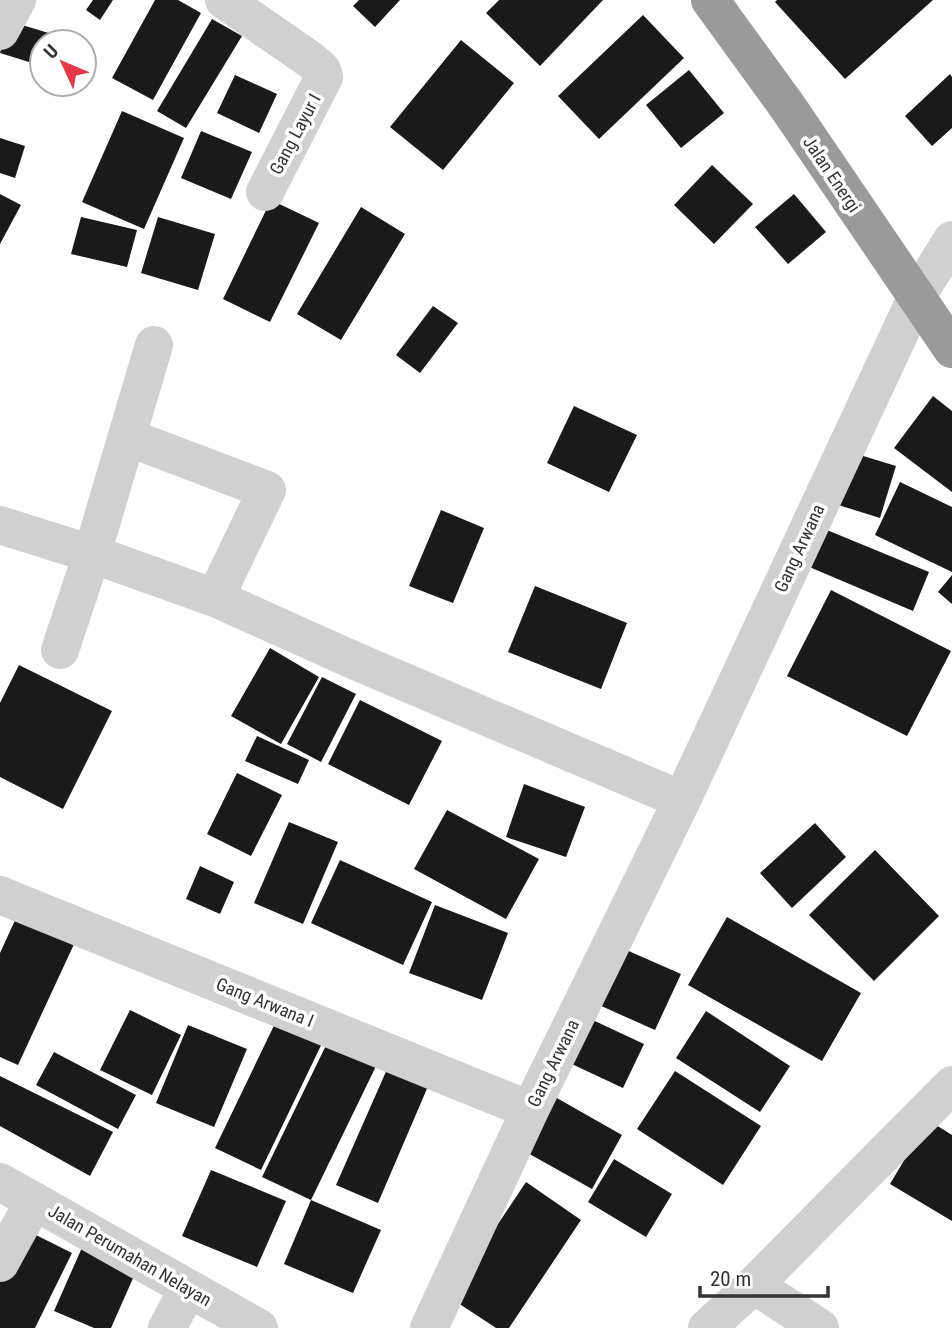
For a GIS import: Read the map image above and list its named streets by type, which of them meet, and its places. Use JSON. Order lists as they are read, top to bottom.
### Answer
{
  "streets": {
    "highway": ["Jalan Energi"],
    "street": [
      "Gang Layur I",
      "Gang Arwana",
      "Gang Arwana I",
      "Jalan Perumahan Nelayan"
    ]
  },
  "crossings": [
    ["Jalan Energi", "Gang Arwana"],
    ["Gang Arwana", "Gang Arwana I"]
  ],
  "scale_bar": "20 m",
  "north": "top left"
}
